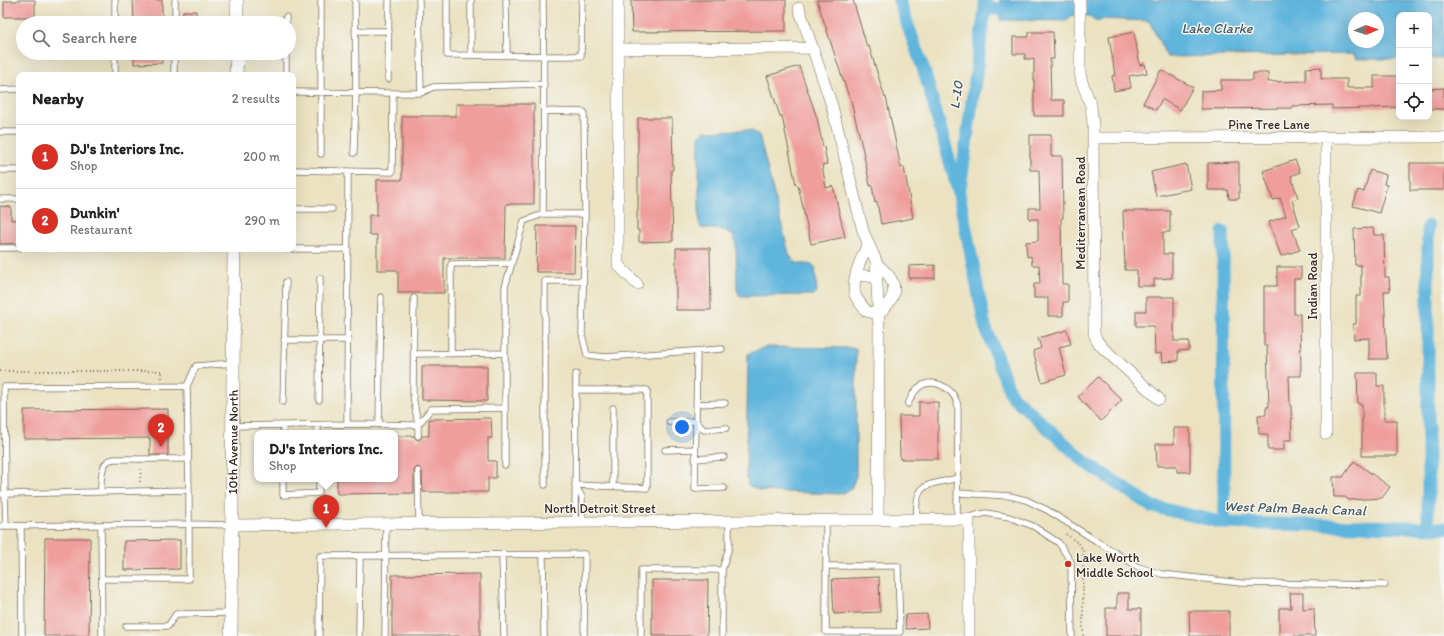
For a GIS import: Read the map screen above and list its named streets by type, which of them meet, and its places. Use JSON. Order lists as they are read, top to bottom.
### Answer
{
  "streets": {
    "street": [
      "Pine Tree Lane",
      "Mediterranean Road",
      "Indian Road",
      "10th Avenue North",
      "North Detroit Street"
    ]
  },
  "crossings": [
    ["Pine Tree Lane", "Mediterranean Road"],
    ["Pine Tree Lane", "Indian Road"],
    ["10th Avenue North", "North Detroit Street"]
  ],
  "water": ["Lake Clarke", "L-10", "West Palm Beach Canal"],
  "places": ["Lake Worth Middle School"],
  "north": "right",
  "page": {
    "map_buttons": ["+", "−"],
    "search": "Search here",
    "heading": ["Nearby", "2 results"],
    "list": [
      {
        "mark": "1",
        "name": "DJ's Interiors Inc.",
        "note": "Shop",
        "value": "200 m"
      },
      {
        "mark": "2",
        "name": "Dunkin'",
        "note": "Restaurant",
        "value": "290 m"
      }
    ],
    "pins": ["2", "1"],
    "popup": ["DJ's Interiors Inc.", "Shop"]
  }
}
